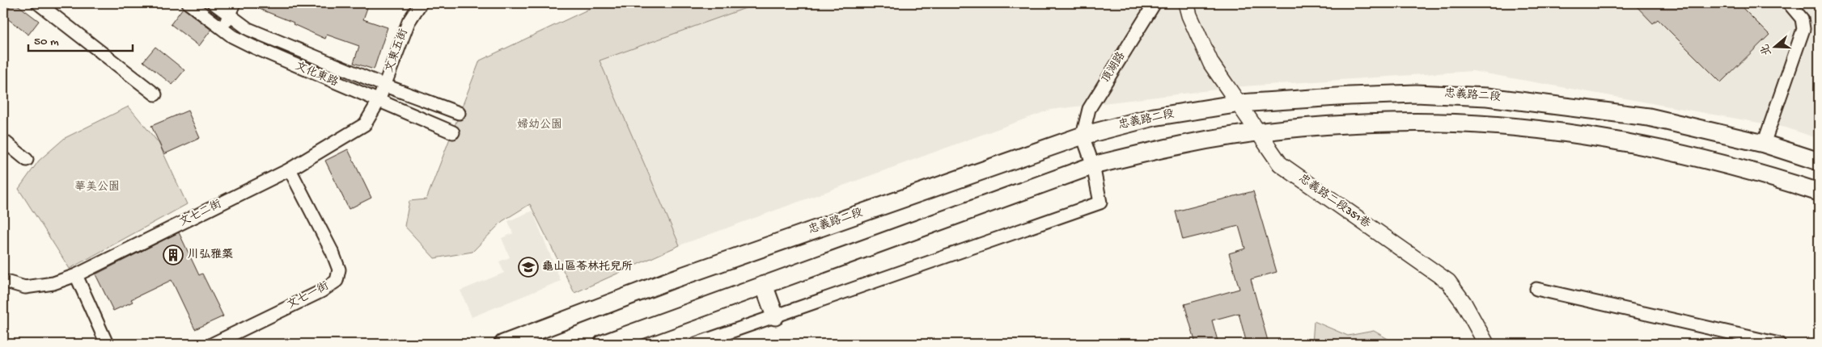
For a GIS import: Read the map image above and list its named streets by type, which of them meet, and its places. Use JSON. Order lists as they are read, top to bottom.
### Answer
{
  "streets": {
    "main road": ["忠義路二段"],
    "street": [
      "文東五街",
      "頂湖路",
      "文化東路",
      "忠義路二段351巷",
      "文七二街",
      "文七一街"
    ]
  },
  "crossings": [
    ["文東五街", "文化東路"],
    ["文東五街", "文七二街"],
    ["頂湖路", "忠義路二段"],
    ["文化東路", "文七二街"],
    ["忠義路二段", "忠義路二段351巷"],
    ["文七二街", "文七一街"]
  ],
  "parks": ["婦幼公園", "華美公園"],
  "places": {
    "building": ["川弘雅築"],
    "school or university": ["龜山區苓林托兒所"]
  },
  "scale_bar": "50 m",
  "north": "left"
}
